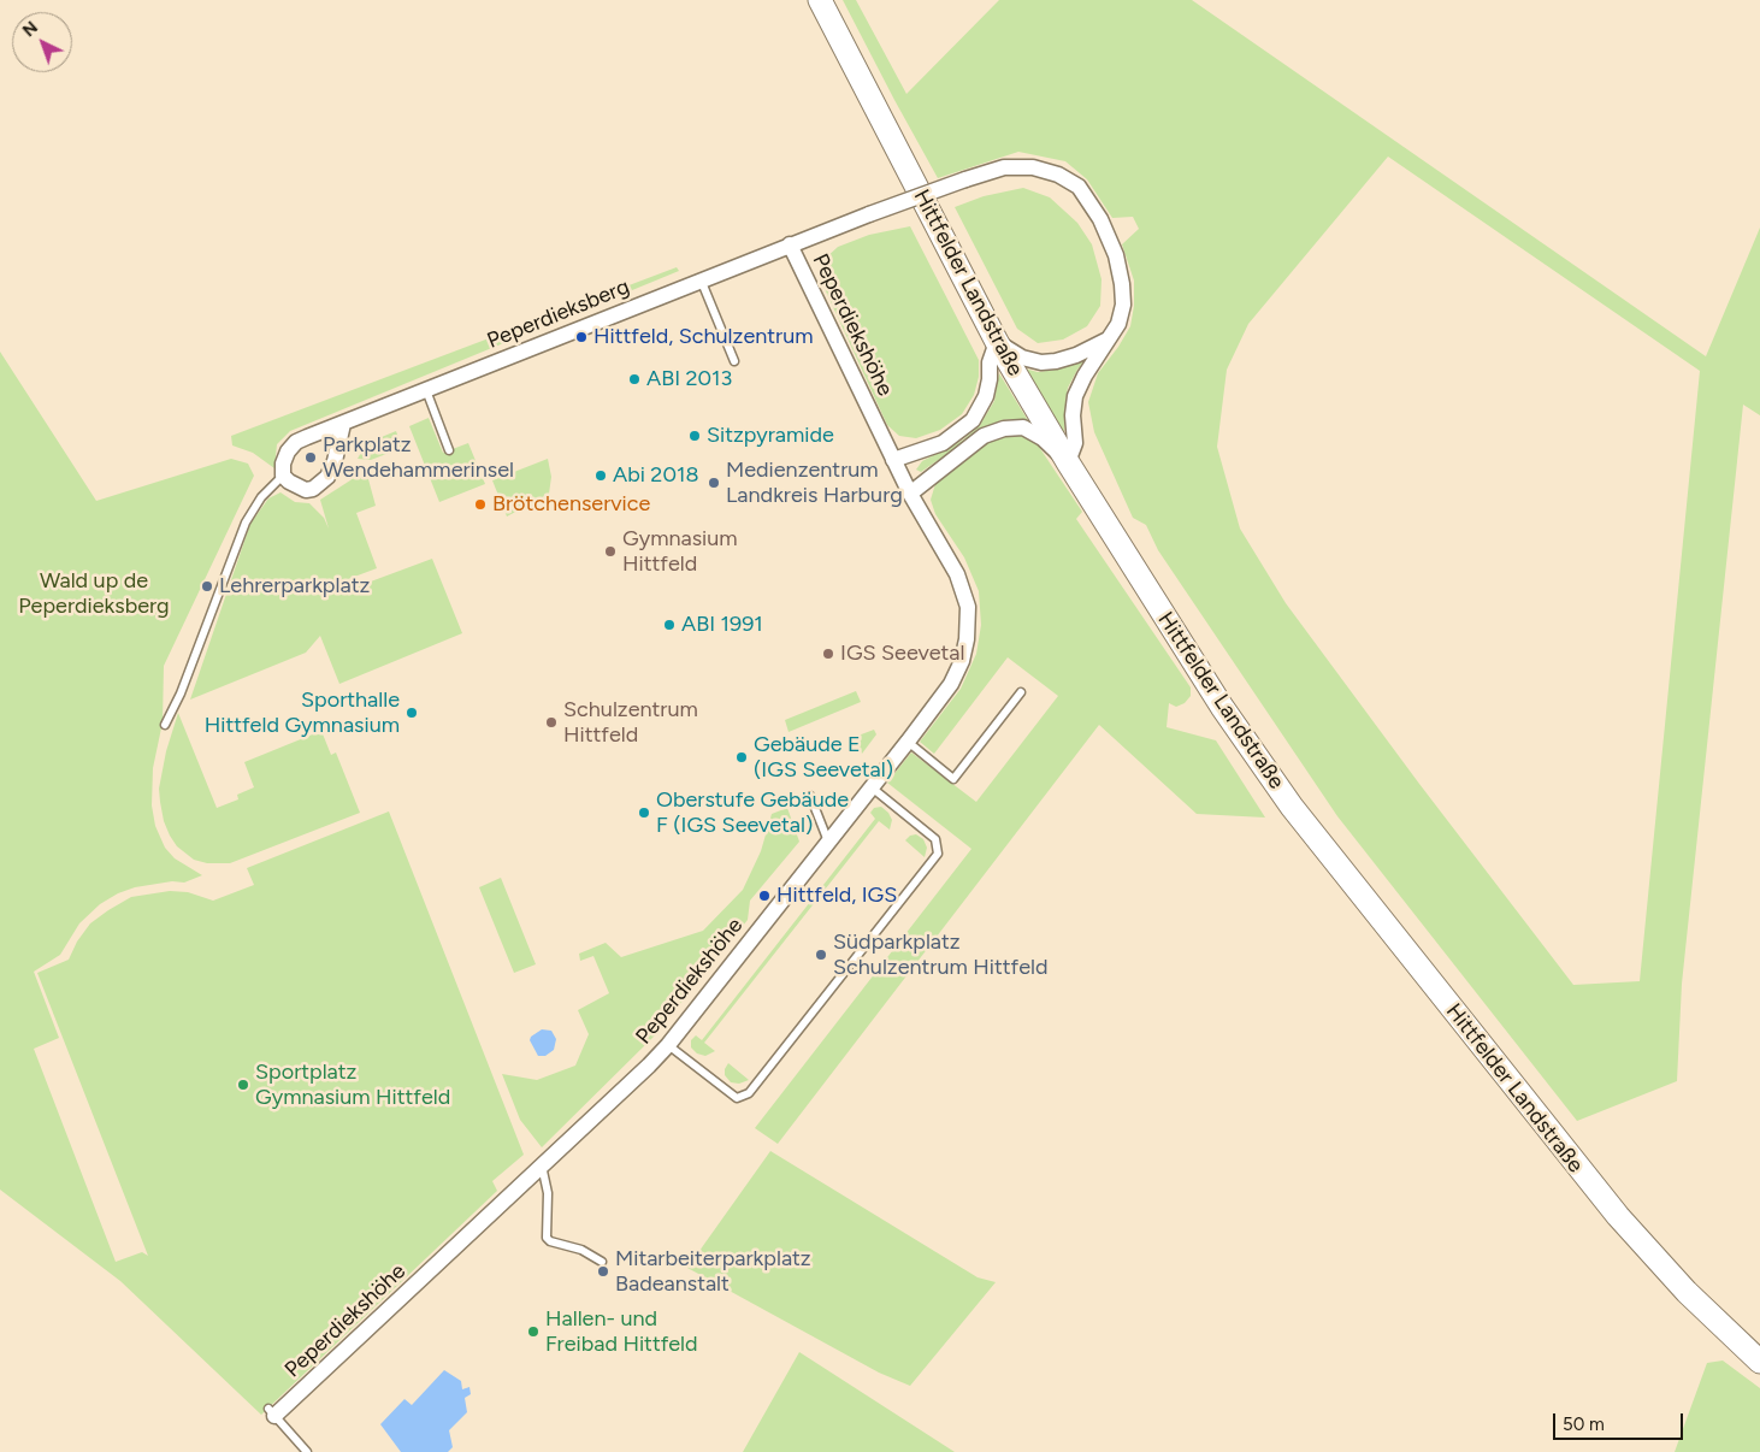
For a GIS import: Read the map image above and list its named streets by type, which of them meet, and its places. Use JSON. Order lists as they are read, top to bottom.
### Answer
{
  "streets": {
    "main road": ["Hittfelder Landstraße"],
    "street": ["Peperdieksberg", "Peperdiekshöhe"]
  },
  "crossings": [
    ["Hittfelder Landstraße", "Peperdiekshöhe"],
    ["Peperdieksberg", "Peperdiekshöhe"]
  ],
  "parks": ["Wald up de Peperdieksberg"],
  "places": [
    "Hittfeld, Schulzentrum",
    "ABI 2013",
    "Sitzpyramide",
    "Parkplatz Wendehammerinsel",
    "Abi 2018",
    "Medienzentrum Landkreis Harburg",
    "Brötchenservice",
    "Gymnasium Hittfeld",
    "Lehrerparkplatz",
    "ABI 1991",
    "IGS Seevetal",
    "Sporthalle Hittfeld Gymnasium",
    "Schulzentrum Hittfeld",
    "Gebäude E (IGS Seevetal)",
    "Oberstufe Gebäude F (IGS Seevetal)",
    "Hittfeld, IGS",
    "Südparkplatz Schulzentrum Hittfeld",
    "Sportplatz Gymnasium Hittfeld",
    "Mitarbeiterparkplatz Badeanstalt",
    "Hallen- und Freibad Hittfeld"
  ],
  "scale_bar": "50 m",
  "north": "top left"
}
